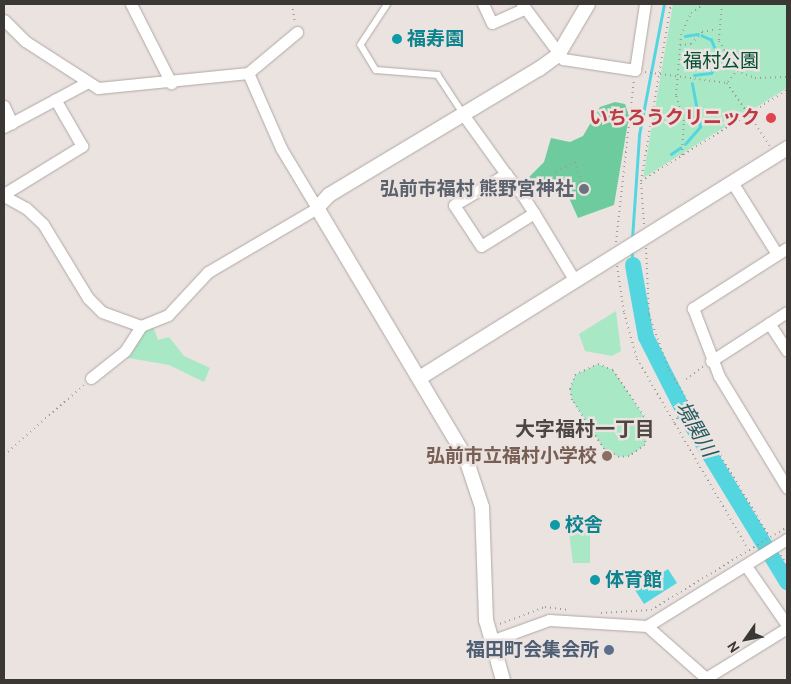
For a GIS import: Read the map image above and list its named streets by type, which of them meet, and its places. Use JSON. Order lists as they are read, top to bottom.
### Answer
{
  "districts": ["大字福村一丁目"],
  "water": ["境関川"],
  "parks": ["福村公園"],
  "places": [
    "福寿園",
    "いちろうクリニック",
    "弘前市福村 熊野宮神社",
    "弘前市立福村小学校",
    "校舎",
    "体育館",
    "福田町会集会所"
  ],
  "north": "bottom left"
}
